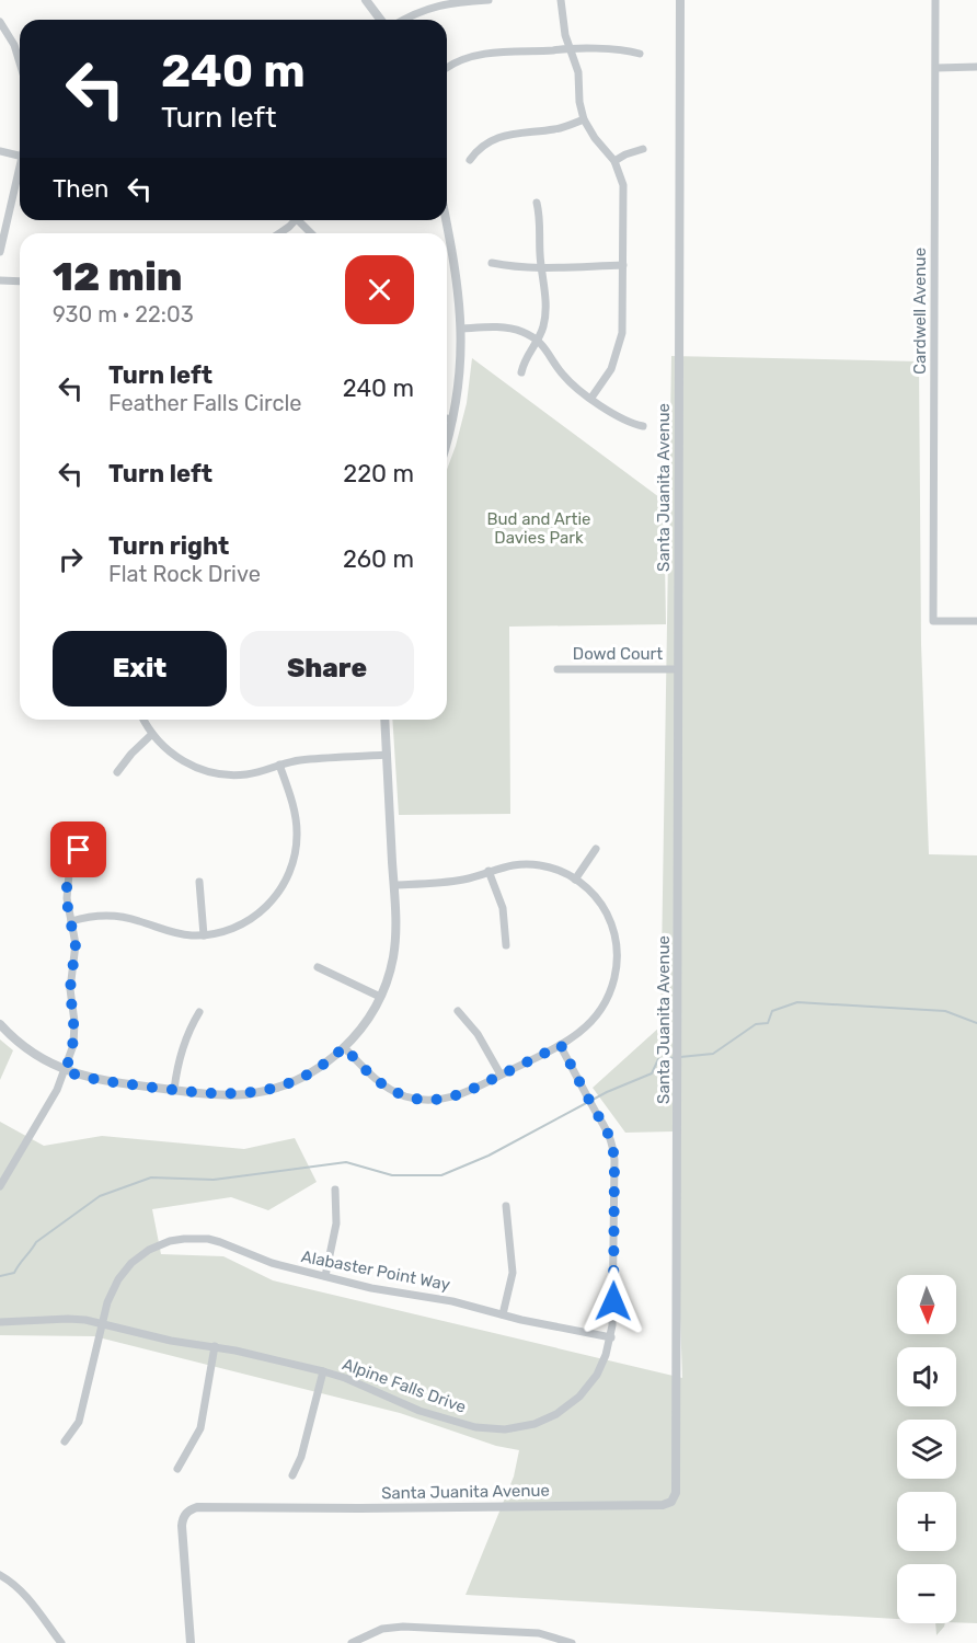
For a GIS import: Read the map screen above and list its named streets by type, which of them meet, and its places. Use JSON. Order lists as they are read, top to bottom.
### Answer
{
  "streets": {
    "street": [
      "Cardwell Avenue",
      "Santa Juanita Avenue",
      "Dowd Court",
      "Alabaster Point Way",
      "Alpine Falls Drive"
    ]
  },
  "crossings": [
    ["Santa Juanita Avenue", "Dowd Court"],
    ["Alabaster Point Way", "Alpine Falls Drive"]
  ],
  "parks": ["Bud and Artie Davies Park"],
  "north": "bottom",
  "page": {
    "turn": ["240 m", "Turn left"],
    "then": "Then",
    "heading": ["12 min", "930 m · 22:03"],
    "list": [
      {
        "name": "Turn left",
        "note": "Feather Falls Circle",
        "value": "240 m"
      },
      {
        "name": "Turn left",
        "value": "220 m"
      },
      {
        "name": "Turn right",
        "note": "Flat Rock Drive",
        "value": "260 m"
      }
    ],
    "buttons": ["Exit", "Share"],
    "map_buttons": ["+", "−"]
  }
}
